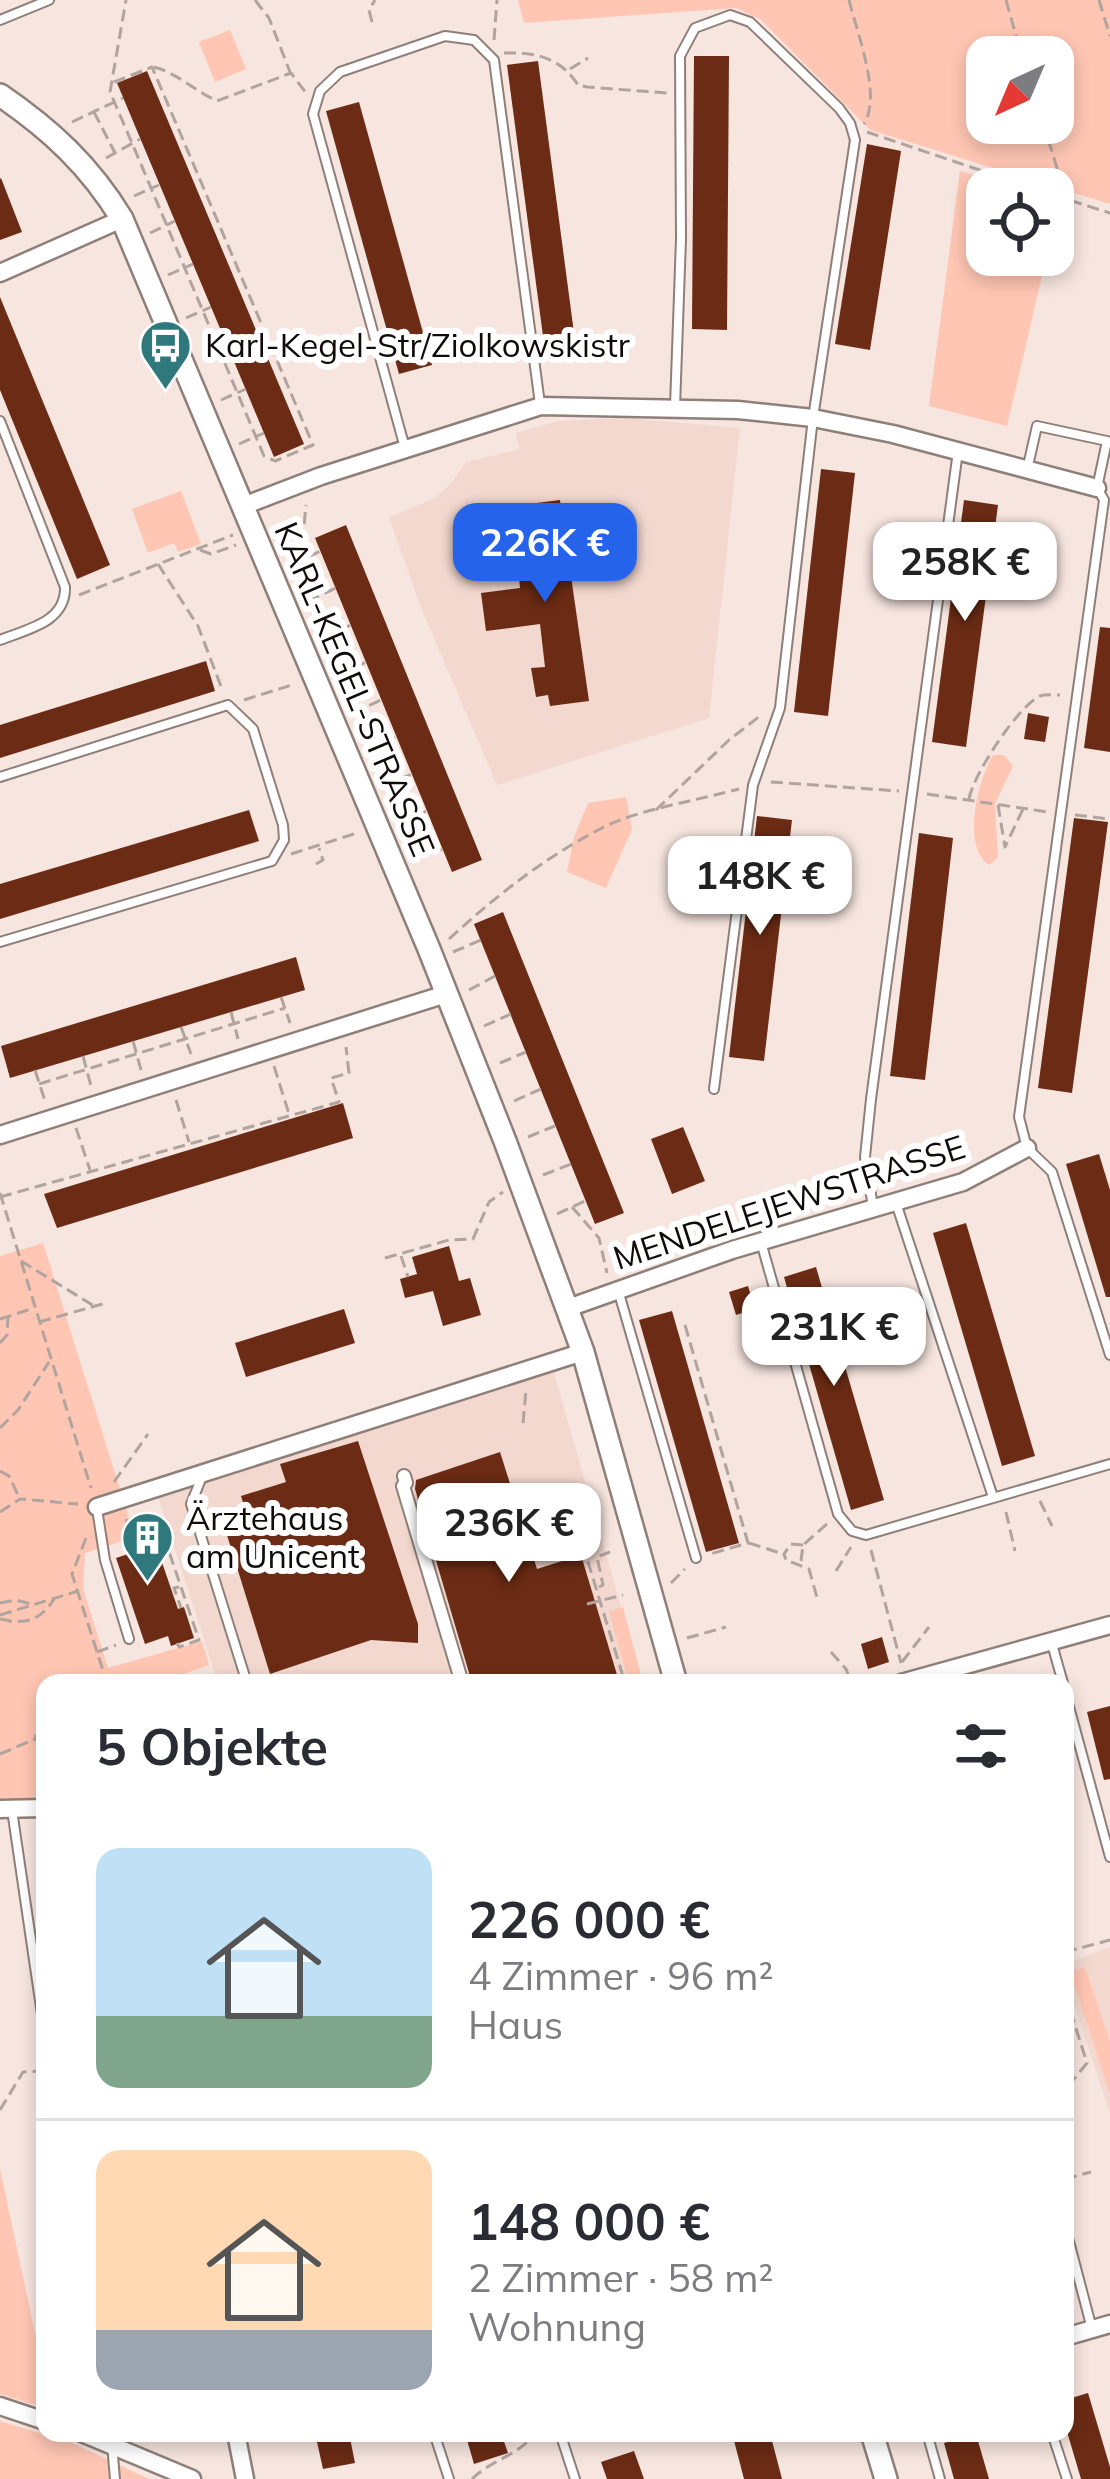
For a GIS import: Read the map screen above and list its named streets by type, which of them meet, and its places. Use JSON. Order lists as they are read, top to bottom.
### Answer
{
  "streets": {
    "street": ["KARL-KEGEL-STRASSE", "MENDELEJEWSTRASSE"]
  },
  "crossings": [
    ["KARL-KEGEL-STRASSE", "MENDELEJEWSTRASSE"]
  ],
  "places": {
    "bus stop": ["Karl-Kegel-Str/Ziolkowskistr"],
    "building": ["Ärztehaus am Unicent"]
  },
  "north": "bottom left",
  "page": {
    "price": [
      "226K €",
      "258K €",
      "148K €",
      "231K €",
      "236K €"
    ],
    "heading": "5 Objekte",
    "list": [
      {
        "name": "226 000 €",
        "note": "4 Zimmer · 96 m² · Haus"
      },
      {
        "name": "148 000 €",
        "note": "2 Zimmer · 58 m² · Wohnung"
      }
    ]
  }
}
